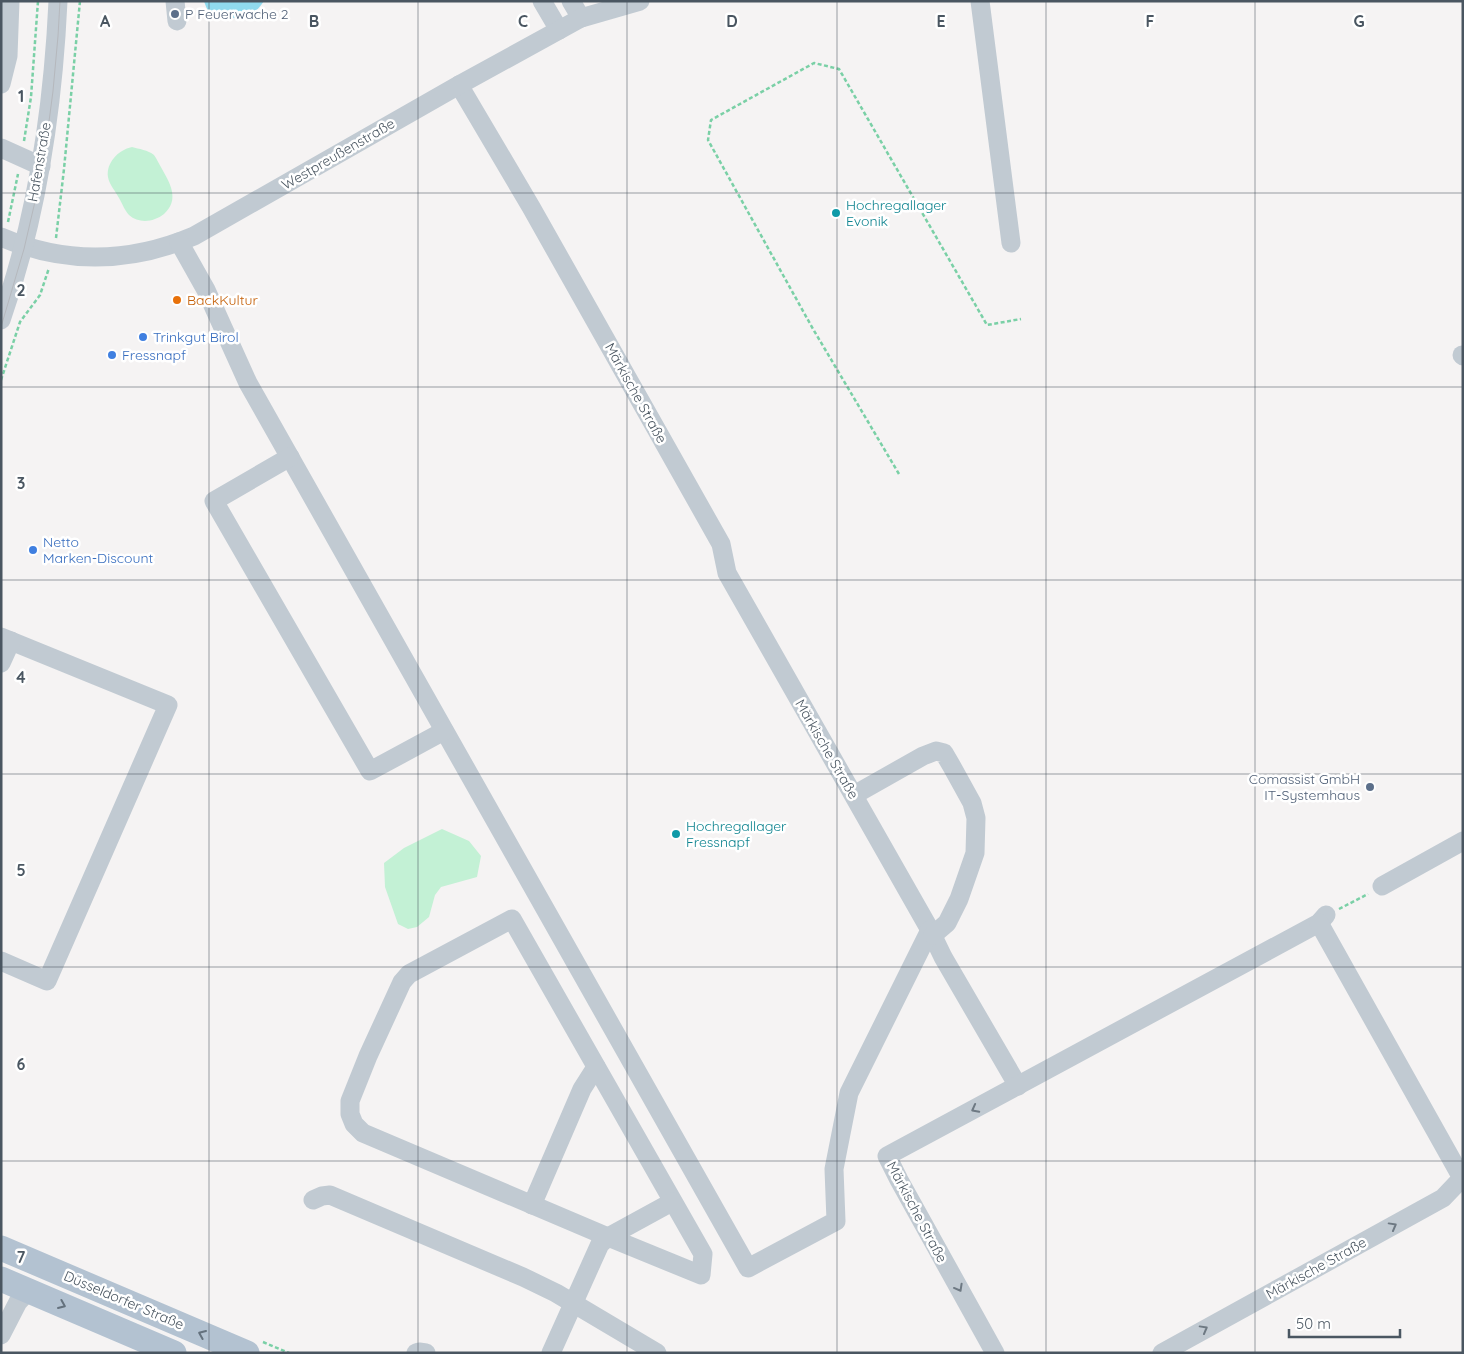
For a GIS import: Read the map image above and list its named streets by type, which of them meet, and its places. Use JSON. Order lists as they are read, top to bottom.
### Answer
{
  "streets": {
    "main road": ["Düsseldorfer Straße"],
    "street": ["Westpreußenstraße", "Hafenstraße", "Märkische Straße"]
  },
  "crossings": [
    ["Westpreußenstraße", "Hafenstraße"],
    ["Westpreußenstraße", "Märkische Straße"]
  ],
  "places": [
    "P Feuerwache 2",
    "Hochregallager Evonik",
    "BackKultur",
    "Trinkgut Birol",
    "Fressnapf",
    "Netto Marken-Discount",
    "Comassist GmbH IT-Systemhaus",
    "Hochregallager Fressnapf"
  ],
  "scale_bar": "50 m",
  "grid": {
    "columns": [
      "A",
      "B",
      "C",
      "D",
      "E",
      "F",
      "G"
    ],
    "rows": [
      "1",
      "2",
      "3",
      "4",
      "5",
      "6",
      "7"
    ]
  }
}
